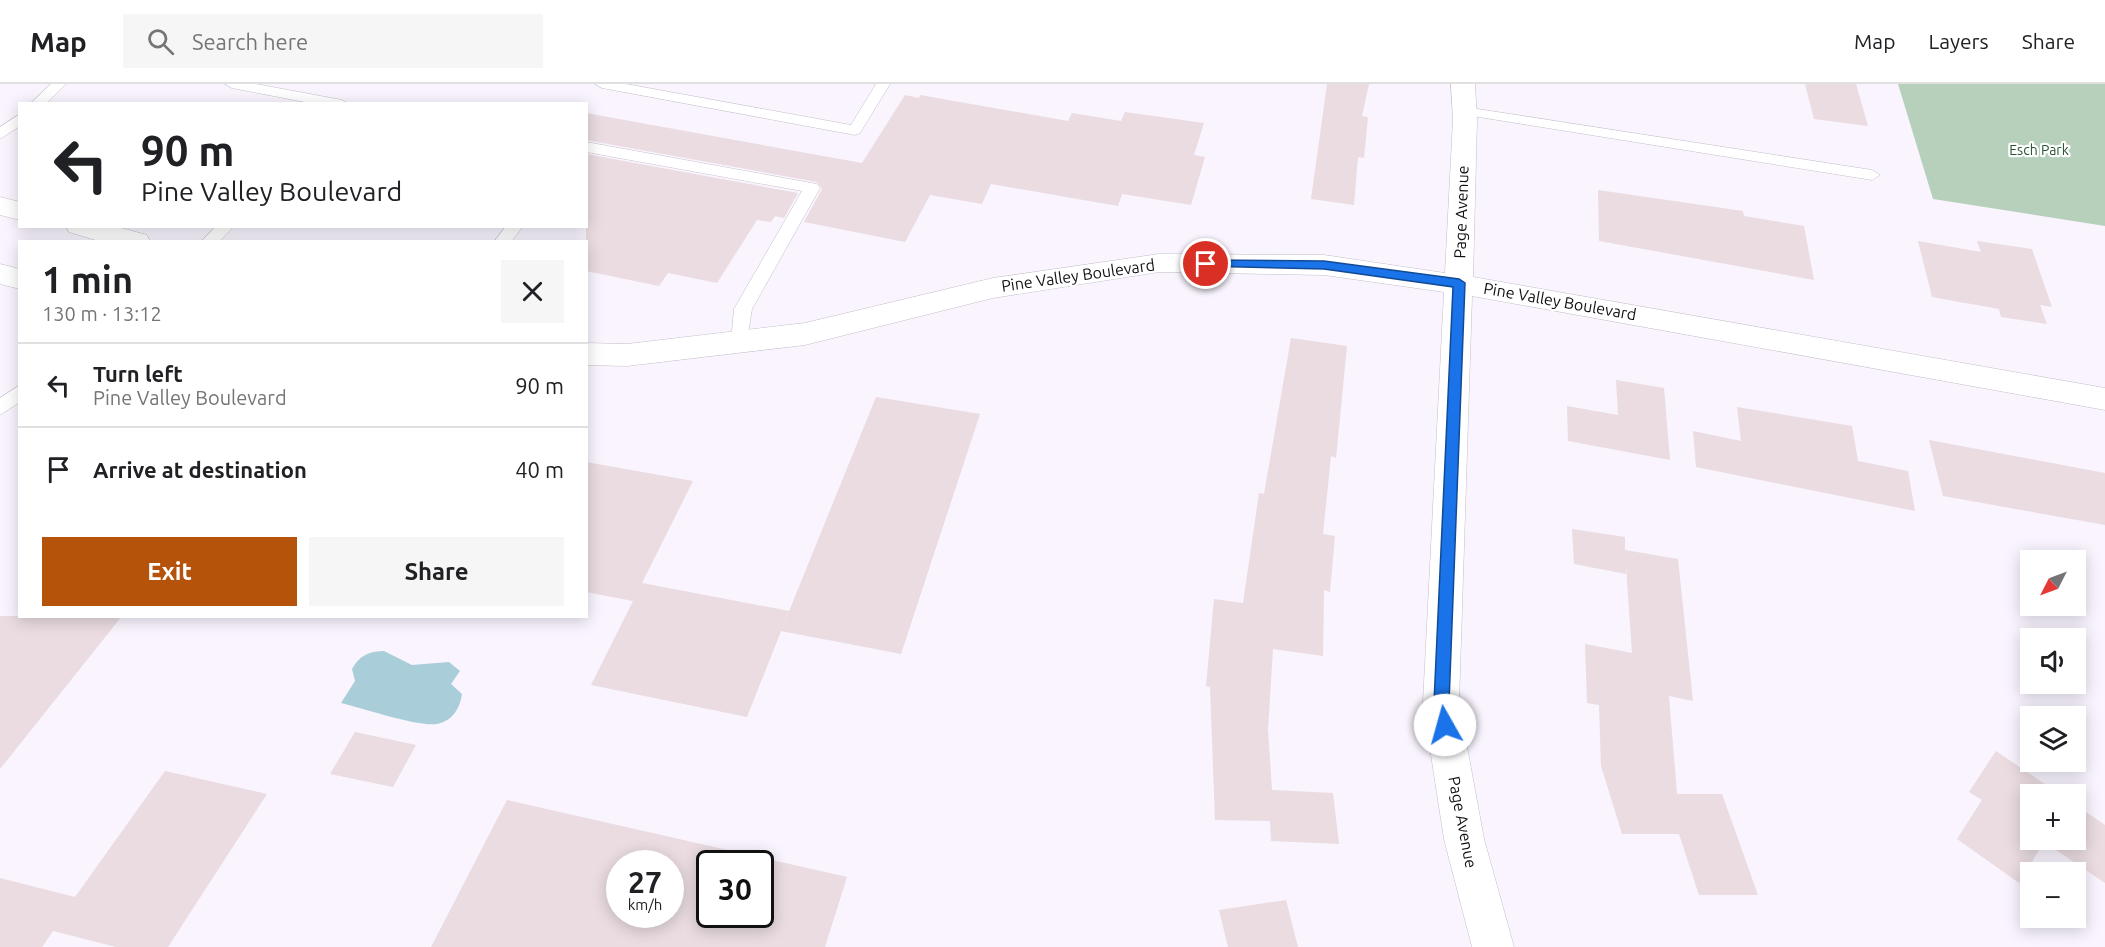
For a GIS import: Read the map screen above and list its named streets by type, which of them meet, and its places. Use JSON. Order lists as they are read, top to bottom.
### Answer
{
  "streets": {
    "street": ["Page Avenue", "Pine Valley Boulevard"]
  },
  "crossings": [
    ["Page Avenue", "Pine Valley Boulevard"]
  ],
  "parks": ["Esch Park"],
  "north": "bottom left",
  "page": {
    "header": "Map",
    "search": "Search here",
    "nav": ["Map", "Layers", "Share"],
    "turn": ["90 m", "Pine Valley Boulevard"],
    "heading": ["1 min", "130 m · 13:12"],
    "list": [
      {
        "name": "Turn left",
        "note": "Pine Valley Boulevard",
        "value": "90 m"
      },
      {
        "name": "Arrive at destination",
        "value": "40 m"
      }
    ],
    "buttons": ["Exit", "Share"],
    "map_buttons": ["+", "−"],
    "speed": "27 km/h",
    "limit": "30"
  }
}
